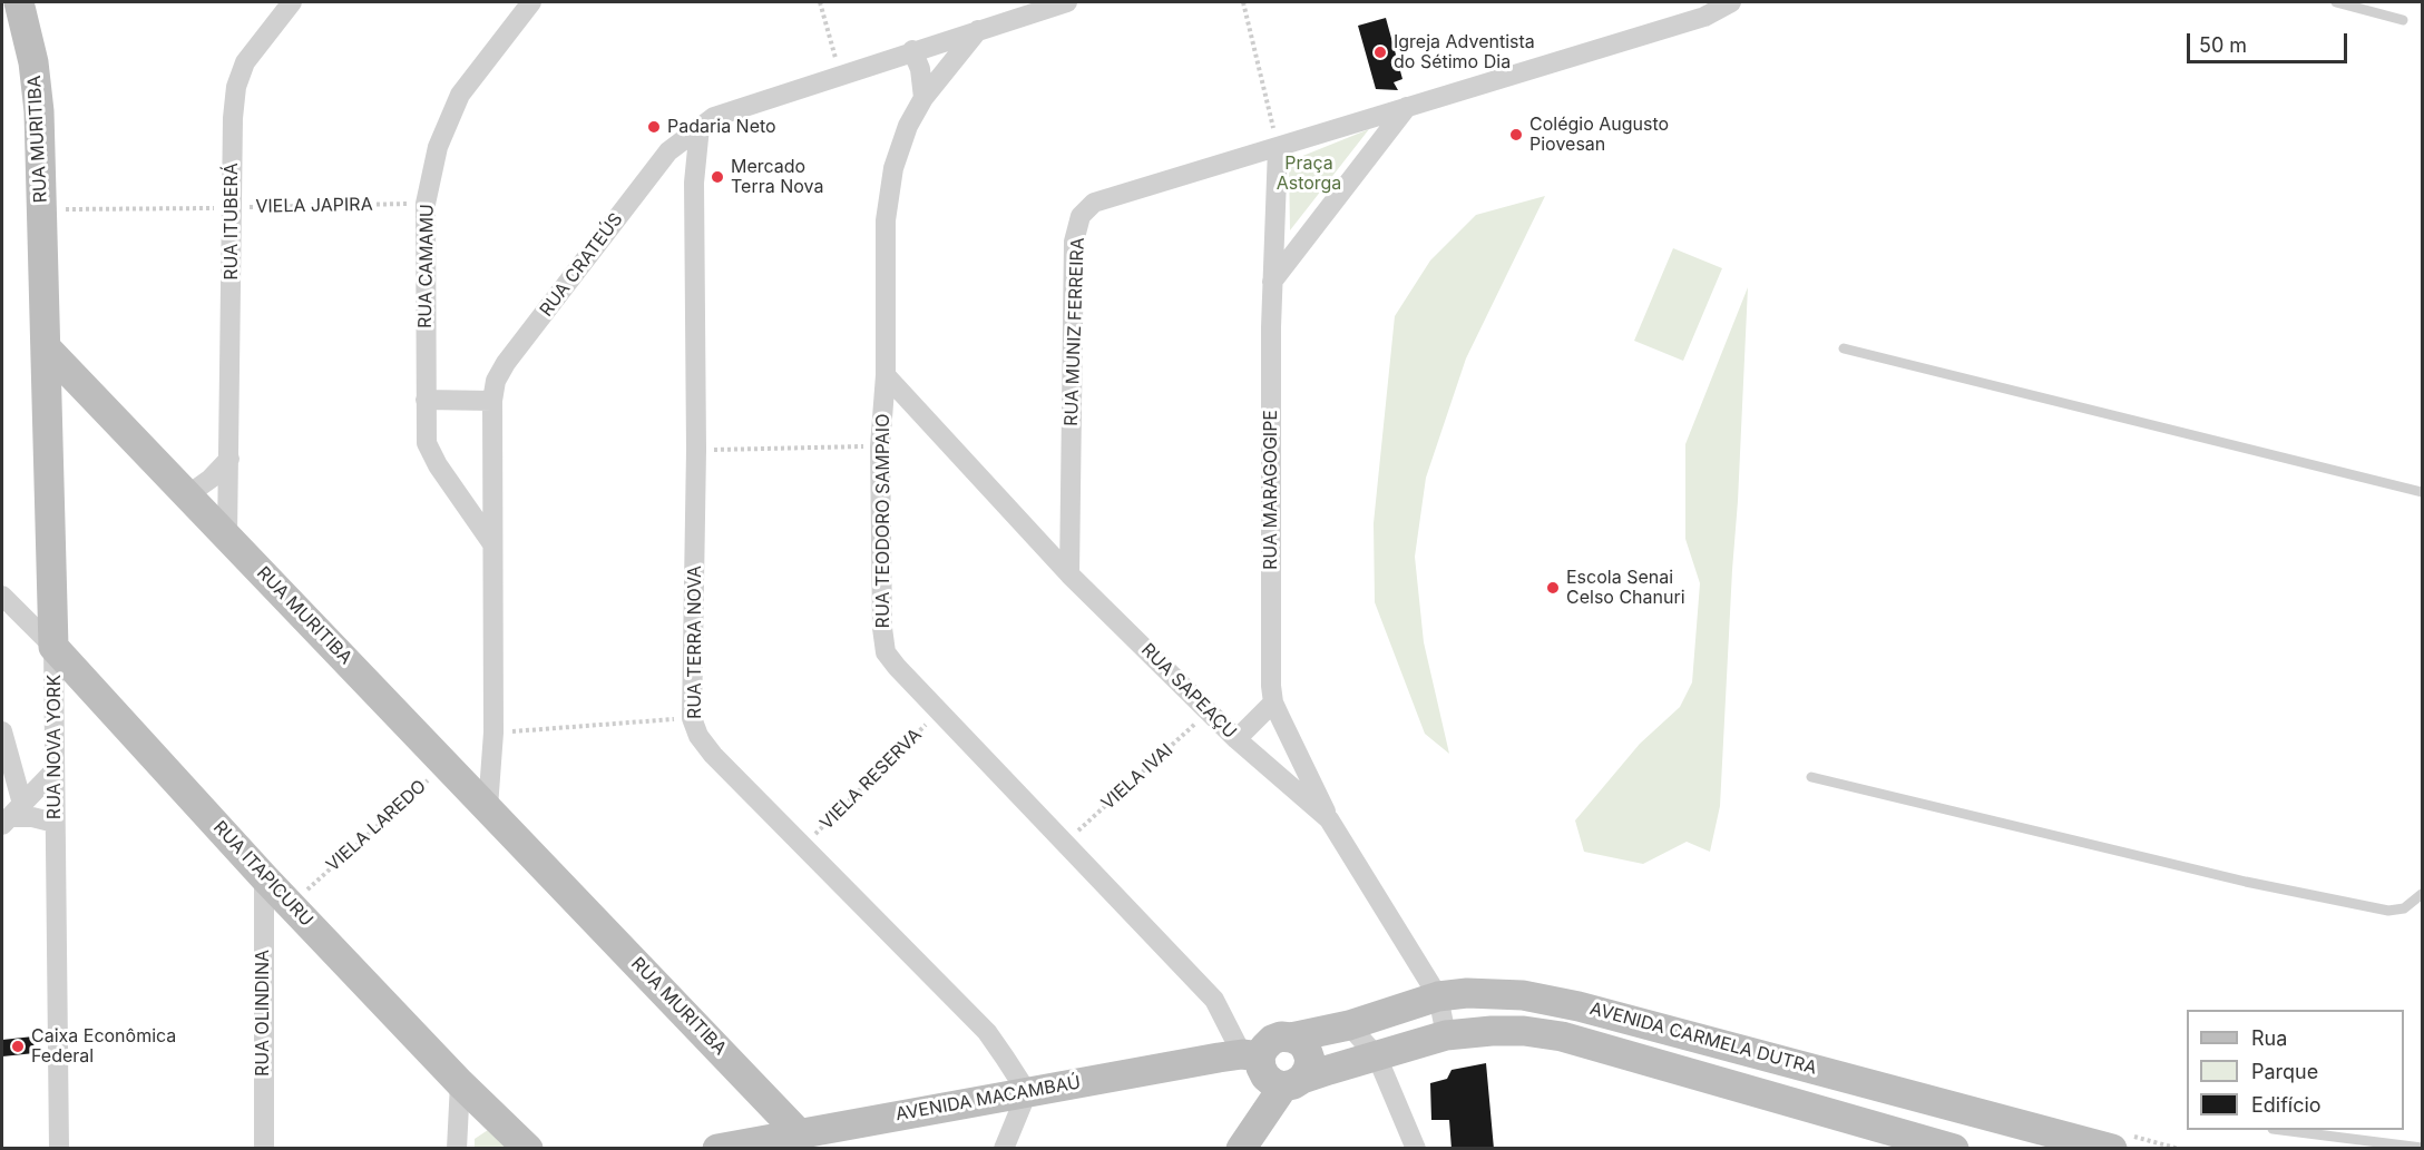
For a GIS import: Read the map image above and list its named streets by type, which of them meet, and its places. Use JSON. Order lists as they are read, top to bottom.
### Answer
{
  "streets": {
    "street": [
      "RUA MURITIBA",
      "RUA ITUBERÁ",
      "RUA CRATEÚS",
      "RUA CAMAMU",
      "RUA MUNIZ FERREIRA",
      "RUA MARAGOGIPE",
      "RUA TEODORO SAMPAIO",
      "RUA TERRA NOVA",
      "RUA SAPEAÇU",
      "RUA NOVA YORK",
      "RUA ITAPICURU",
      "RUA OLINDINA",
      "AVENIDA CARMELA DUTRA",
      "AVENIDA MACAMBAÚ"
    ],
    "path": [
      "VIELA JAPIRA",
      "VIELA IVAI",
      "VIELA RESERVA",
      "VIELA LAREDO"
    ]
  },
  "crossings": [
    ["RUA MURITIBA", "VIELA JAPIRA"],
    ["RUA MURITIBA", "RUA ITUBERÁ"],
    ["RUA MURITIBA", "RUA CRATEÚS"],
    ["RUA MURITIBA", "RUA NOVA YORK"],
    ["RUA MURITIBA", "VIELA LAREDO"],
    ["RUA MURITIBA", "AVENIDA MACAMBAÚ"],
    ["VIELA JAPIRA", "RUA ITUBERÁ"],
    ["VIELA JAPIRA", "RUA CAMAMU"],
    ["RUA CRATEÚS", "RUA CAMAMU"],
    ["RUA CRATEÚS", "RUA TEODORO SAMPAIO"],
    ["RUA CRATEÚS", "RUA TERRA NOVA"],
    ["RUA MUNIZ FERREIRA", "RUA MARAGOGIPE"],
    ["RUA MUNIZ FERREIRA", "RUA SAPEAÇU"],
    ["RUA MARAGOGIPE", "RUA SAPEAÇU"],
    ["RUA TEODORO SAMPAIO", "RUA SAPEAÇU"],
    ["RUA TEODORO SAMPAIO", "VIELA IVAI"],
    ["RUA TEODORO SAMPAIO", "VIELA RESERVA"],
    ["RUA TEODORO SAMPAIO", "AVENIDA CARMELA DUTRA"],
    ["RUA TEODORO SAMPAIO", "AVENIDA MACAMBAÚ"],
    ["RUA TERRA NOVA", "VIELA RESERVA"],
    ["RUA TERRA NOVA", "AVENIDA MACAMBAÚ"],
    ["RUA SAPEAÇU", "VIELA IVAI"],
    ["RUA SAPEAÇU", "AVENIDA CARMELA DUTRA"],
    ["RUA NOVA YORK", "RUA ITAPICURU"],
    ["RUA ITAPICURU", "RUA OLINDINA"],
    ["AVENIDA CARMELA DUTRA", "AVENIDA MACAMBAÚ"]
  ],
  "parks": ["Praça Astorga"],
  "places": [
    "Igreja Adventista do Sétimo Dia",
    "Padaria Neto",
    "Colégio Augusto Piovesan",
    "Mercado Terra Nova",
    "Escola Senai Celso Chanuri",
    "Caixa Econômica Federal"
  ],
  "legend": ["Rua", "Parque", "Edifício"],
  "scale_bar": "50 m"
}
